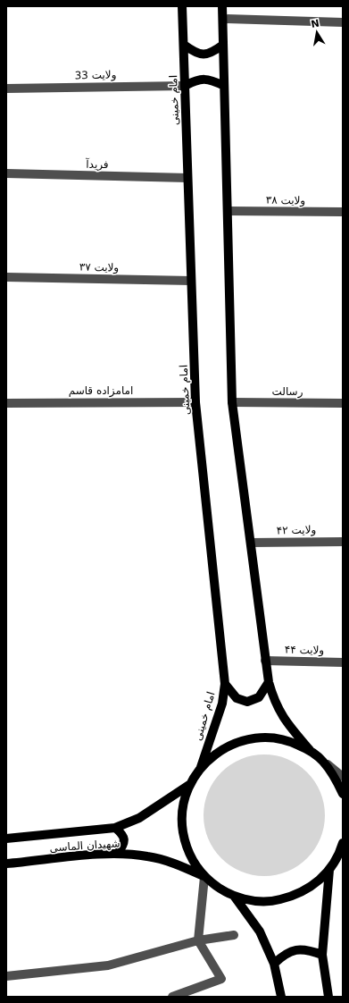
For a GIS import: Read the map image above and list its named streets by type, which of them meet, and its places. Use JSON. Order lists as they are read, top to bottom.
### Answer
{
  "streets": {
    "main road": ["امام خمینی", "شهیدان الماسی"],
    "street": [
      "ولایت 33",
      "فریدآ",
      "ولایت ۳۸",
      "ولایت ۳۷",
      "امامزاده قاسم",
      "رسالت",
      "ولایت ۴۲",
      "ولایت ۴۴"
    ]
  },
  "crossings": [
    ["ولایت 33", "امام خمینی"],
    ["امام خمینی", "فریدآ"],
    ["امام خمینی", "ولایت ۳۷"],
    ["امام خمینی", "امامزاده قاسم"]
  ],
  "north": "top"
}
